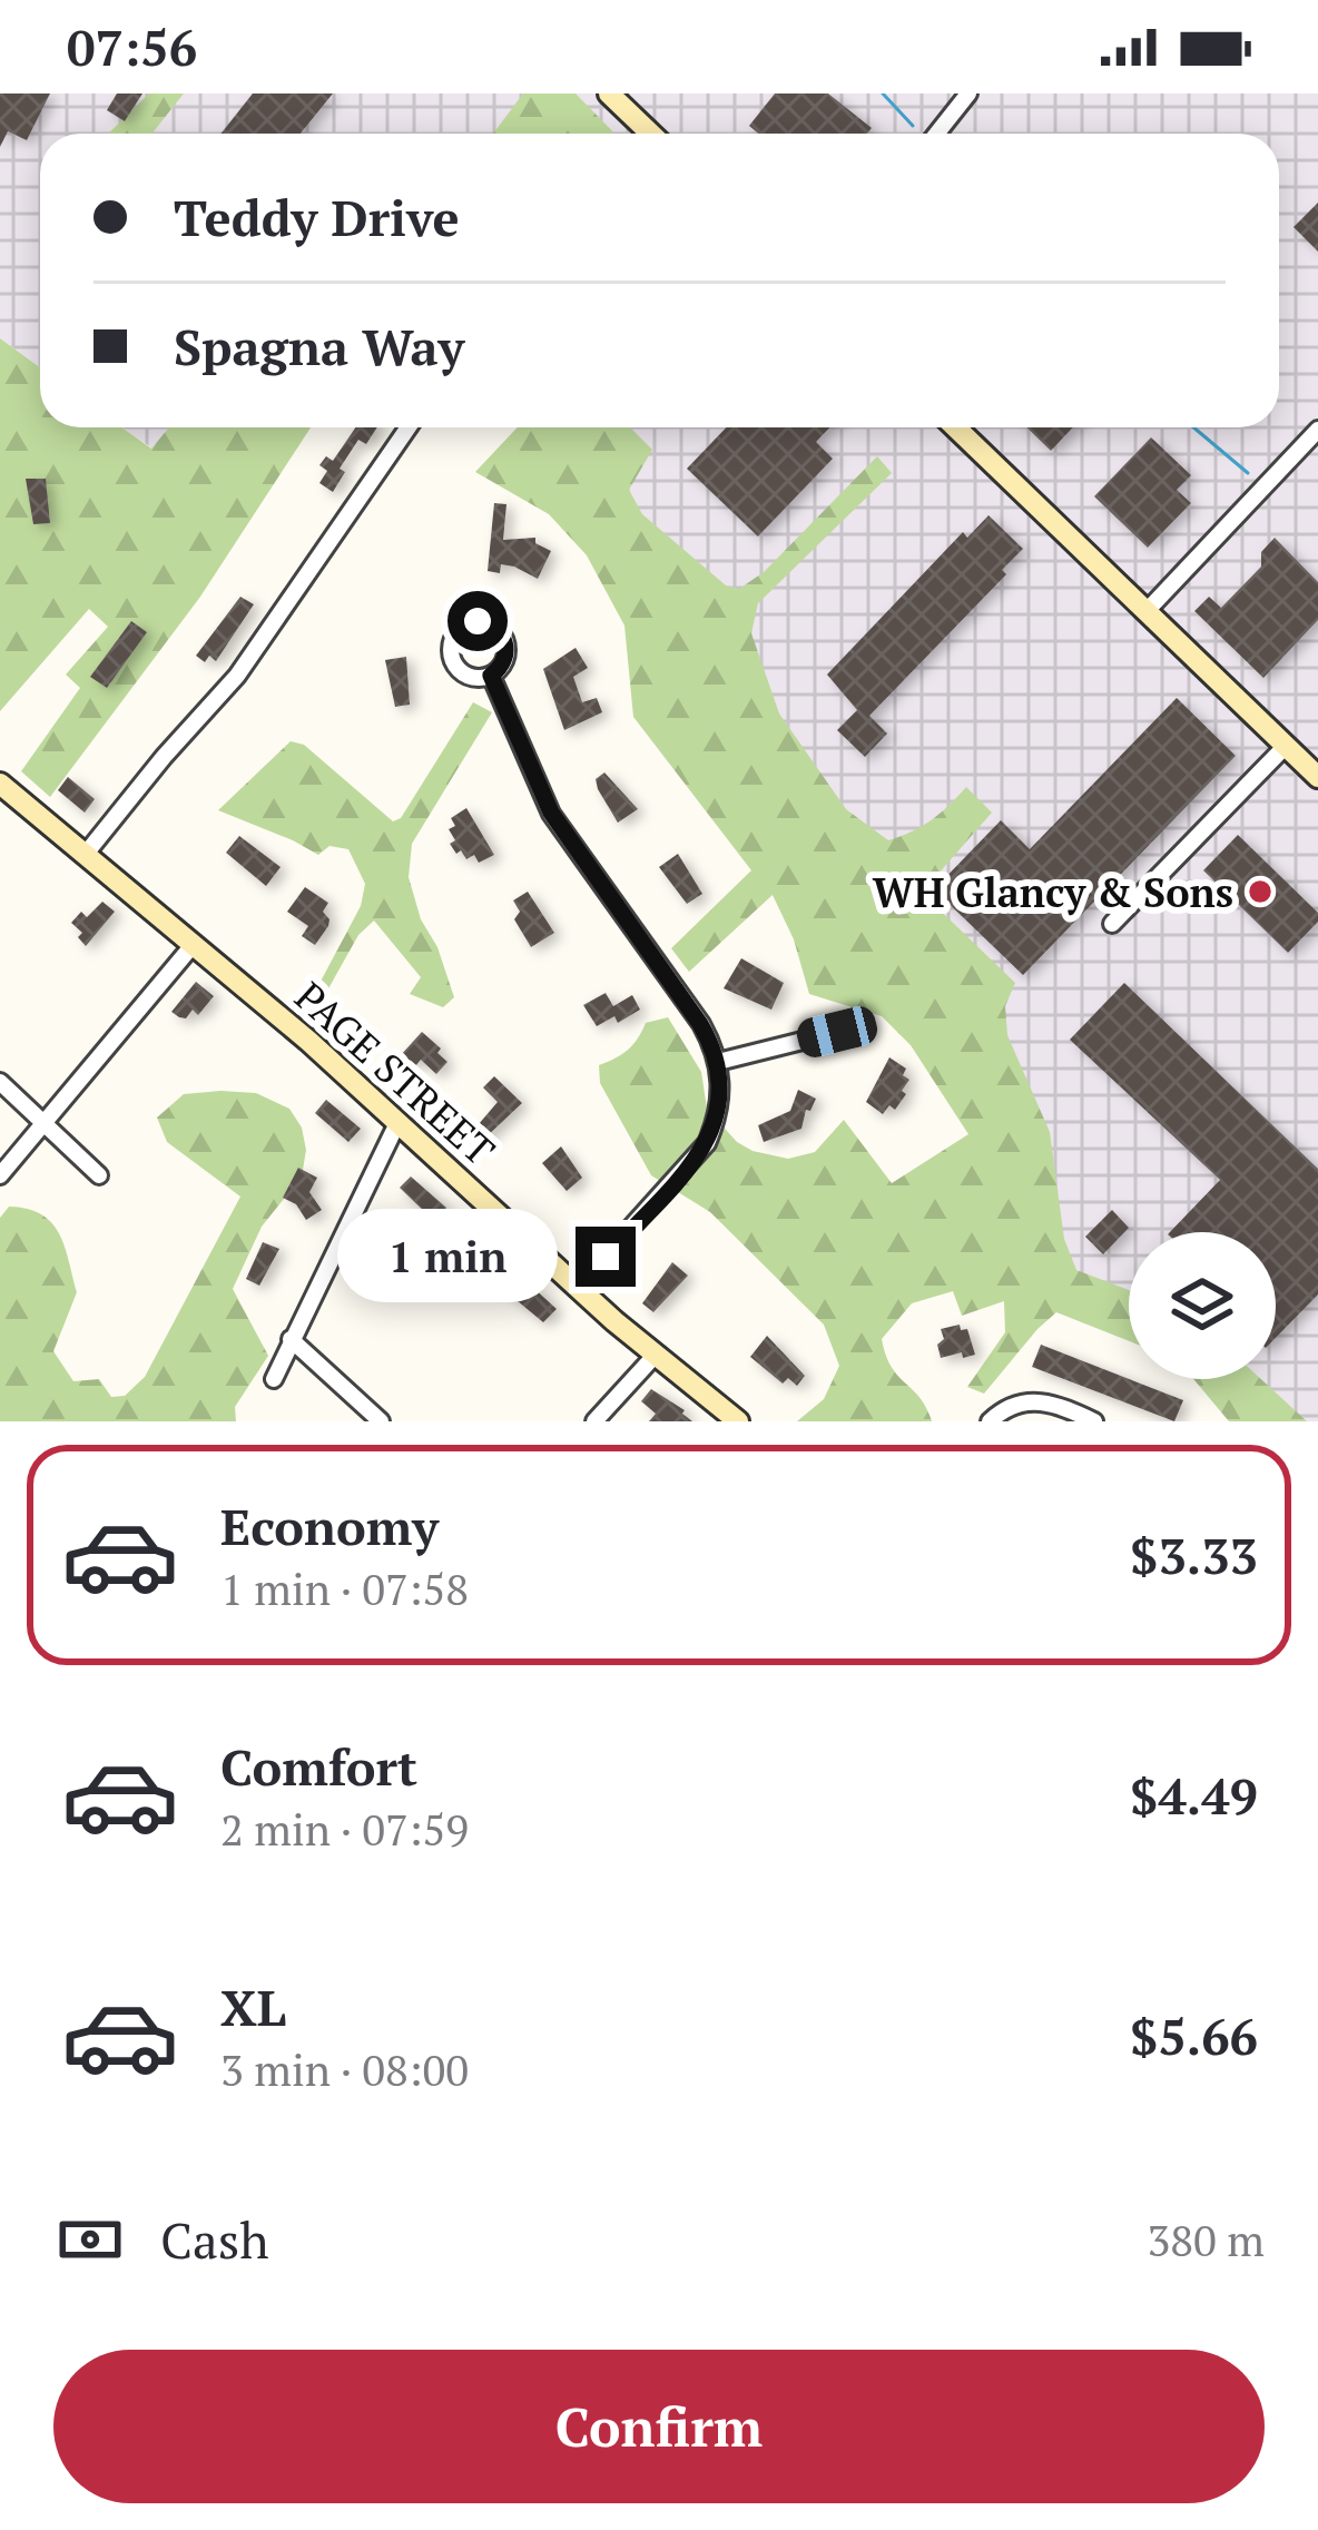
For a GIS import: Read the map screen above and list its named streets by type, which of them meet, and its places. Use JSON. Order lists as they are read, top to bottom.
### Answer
{
  "streets": {
    "main road": ["PAGE STREET"]
  },
  "places": ["WH Glancy & Sons"],
  "page": {
    "status": "07:56",
    "banner": ["Teddy Drive", "Spagna Way"],
    "bubble": "1 min",
    "list": [
      {
        "name": "Economy",
        "note": "1 min · 07:58",
        "value": "$3.33"
      },
      {
        "name": "Comfort",
        "note": "2 min · 07:59",
        "value": "$4.49"
      },
      {
        "name": "XL",
        "note": "3 min · 08:00",
        "value": "$5.66"
      }
    ],
    "pay": ["Cash", "380 m"],
    "buttons": "Confirm"
  }
}
